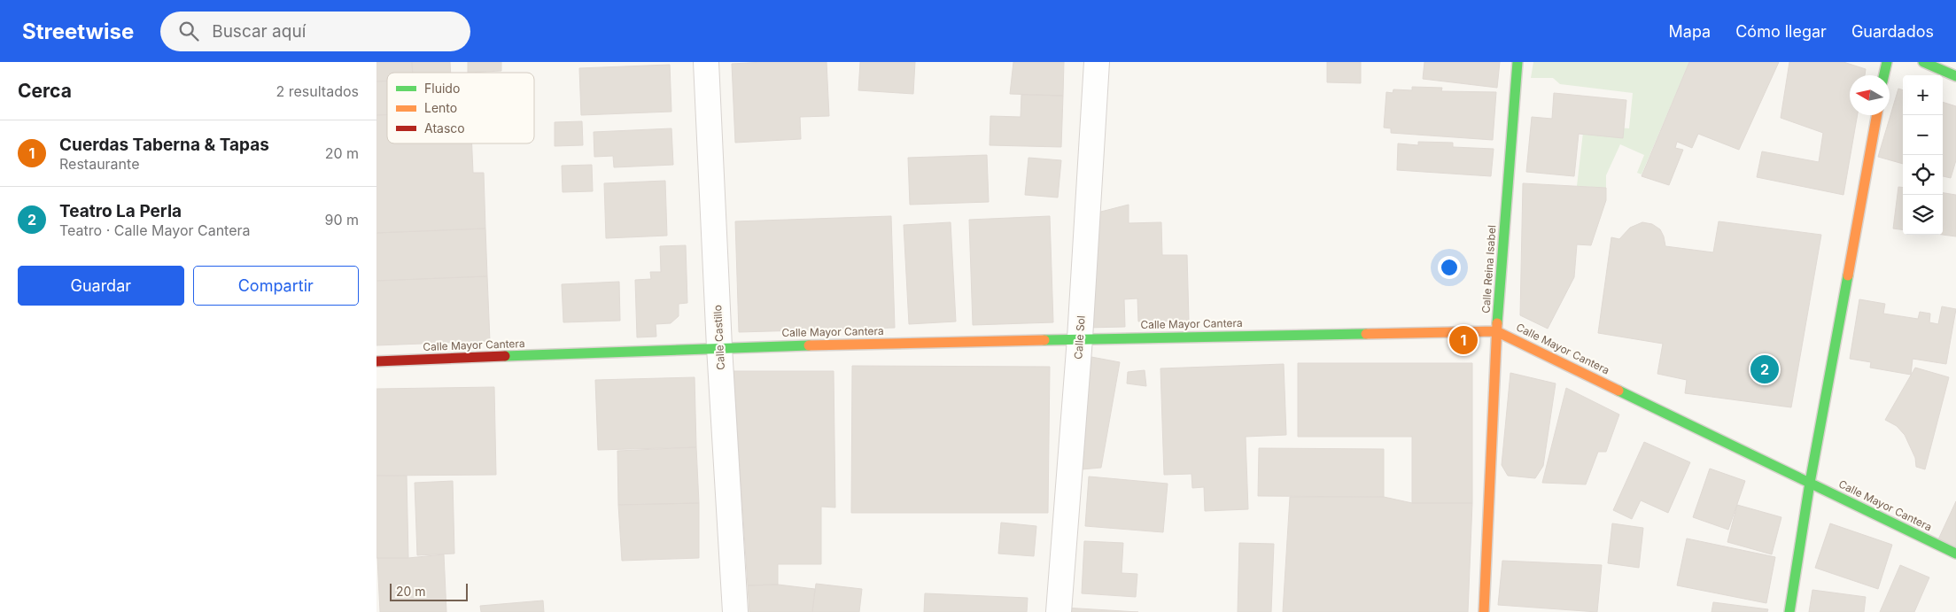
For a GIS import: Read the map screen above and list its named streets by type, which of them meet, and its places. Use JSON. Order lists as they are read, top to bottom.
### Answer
{
  "streets": {
    "main road": ["Calle Reina Isabel", "Calle Mayor Cantera"],
    "street": ["Calle Castillo", "Calle Sol"]
  },
  "crossings": [
    ["Calle Reina Isabel", "Calle Mayor Cantera"],
    ["Calle Mayor Cantera", "Calle Castillo"],
    ["Calle Mayor Cantera", "Calle Sol"]
  ],
  "legend": ["Fluido", "Lento", "Atasco"],
  "scale_bar": "20 m",
  "north": "left",
  "page": {
    "header": "Streetwise",
    "search": "Buscar aquí",
    "nav": ["Mapa", "Cómo llegar", "Guardados"],
    "heading": ["Cerca", "2 resultados"],
    "map_buttons": ["+", "−"],
    "list": [
      {
        "mark": "1",
        "name": "Cuerdas Taberna & Tapas",
        "note": "Restaurante",
        "value": "20 m"
      },
      {
        "mark": "2",
        "name": "Teatro La Perla",
        "note": "Teatro · Calle Mayor Cantera",
        "value": "90 m"
      }
    ],
    "buttons": ["Guardar", "Compartir"],
    "pins": ["1", "2"],
    "scale": "20 m"
  }
}
